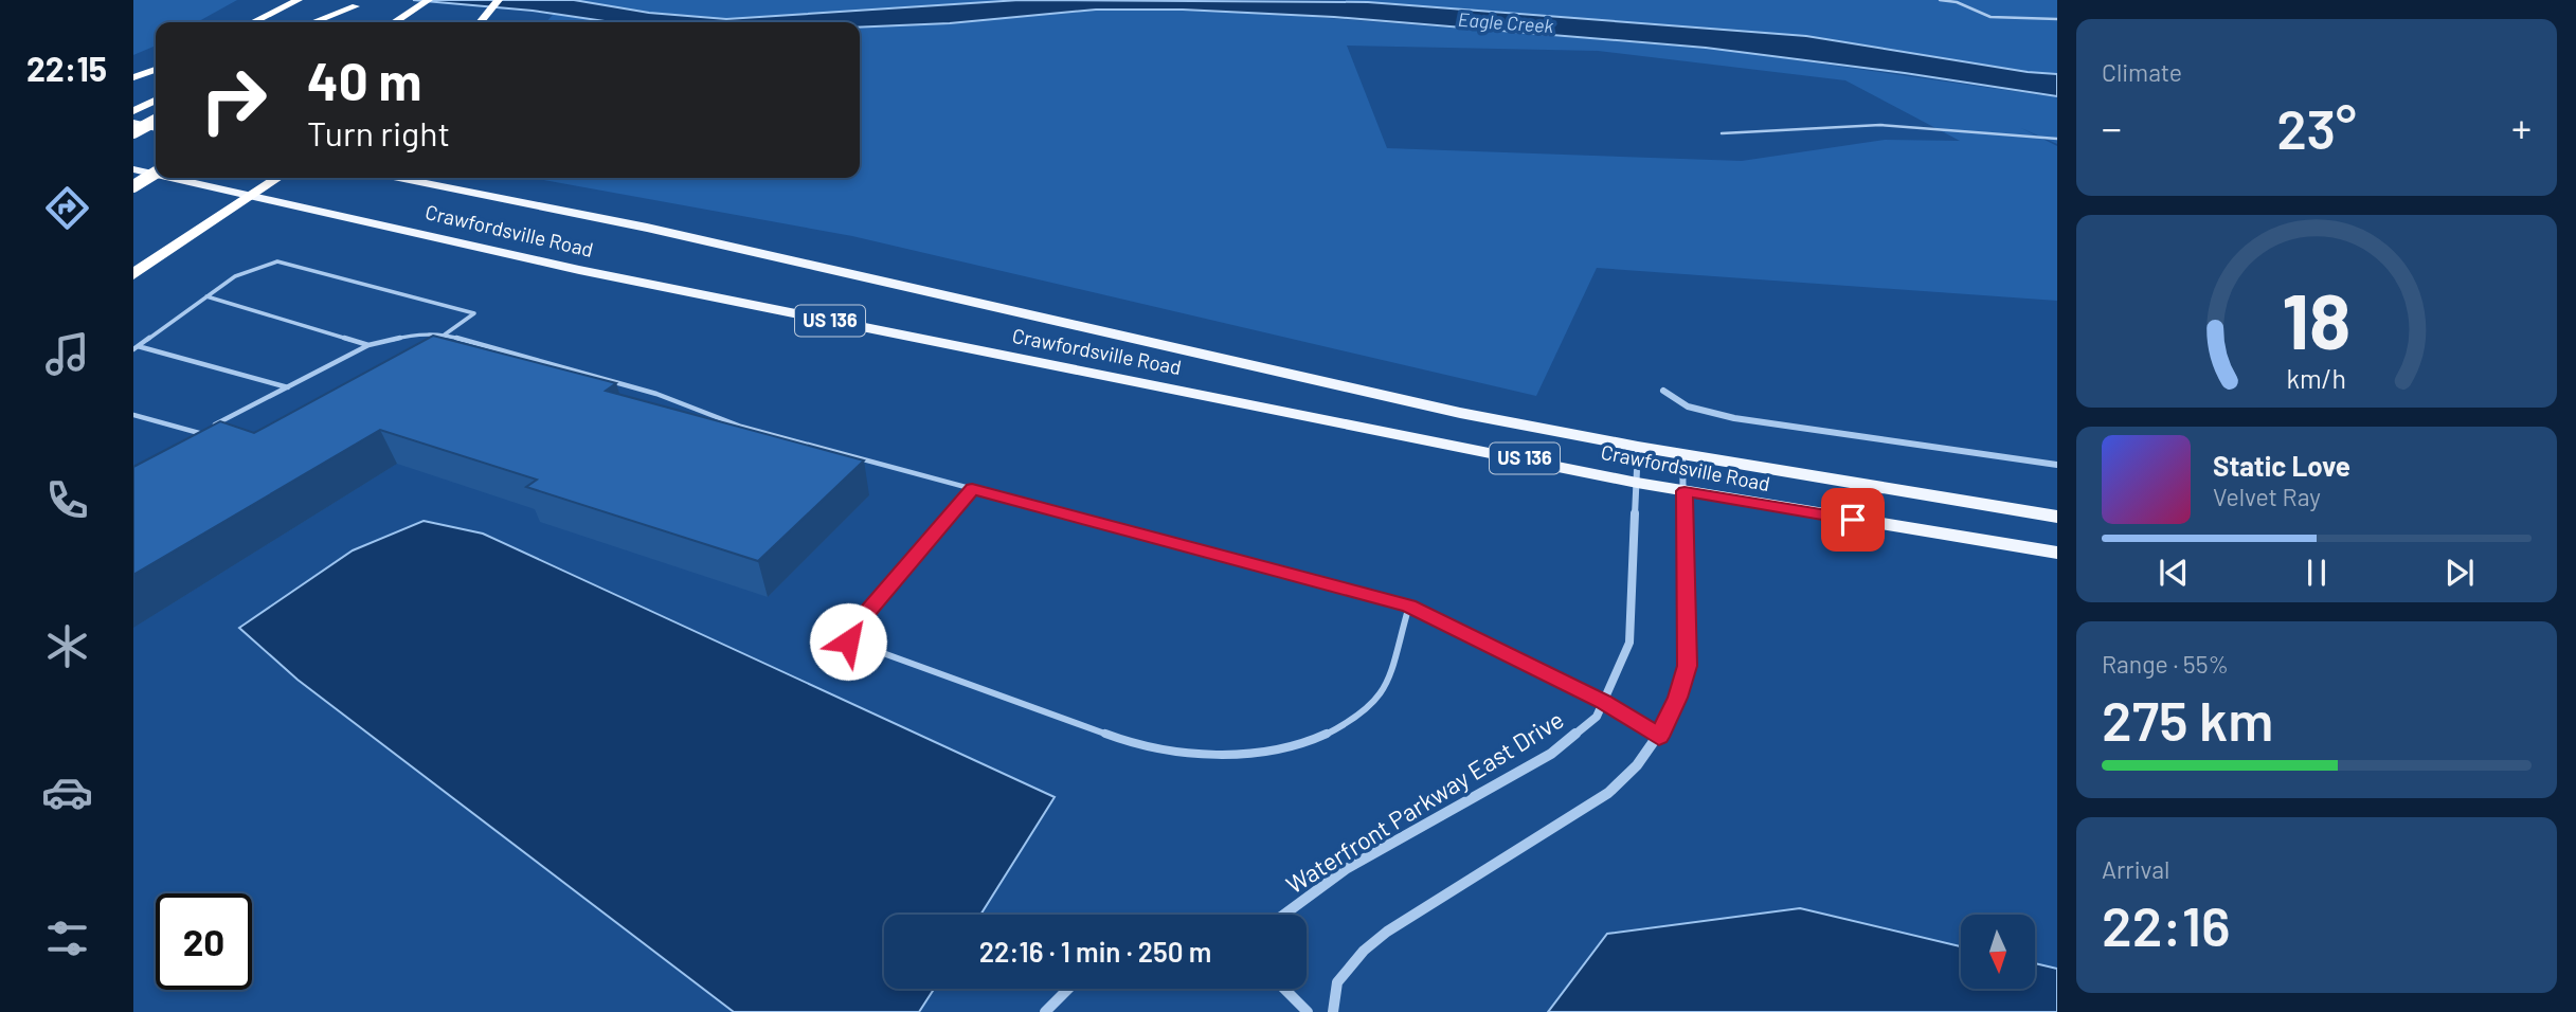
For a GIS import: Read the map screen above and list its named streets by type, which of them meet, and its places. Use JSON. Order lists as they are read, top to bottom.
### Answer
{
  "streets": {
    "main road": ["Crawfordsville Road", "US 136"],
    "street": ["Waterfront Parkway East Drive"]
  },
  "crossings": [
    ["Crawfordsville Road", "Waterfront Parkway East Drive"]
  ],
  "water": ["Eagle Creek"],
  "north": "bottom",
  "page": {
    "tabs": "22:15",
    "tile": [
      "Climate",
      ["Range · 55%", "275 km"],
      ["Arrival", "22:16"]
    ],
    "turn": ["40 m", "Turn right"],
    "heat": ["−", "23°", "+"],
    "song": ["Static Love", "Velvet Ray"],
    "limit": "20",
    "trip": "22:16 · 1 min · 250 m",
    "gauge": ["18", "km/h"]
  }
}
